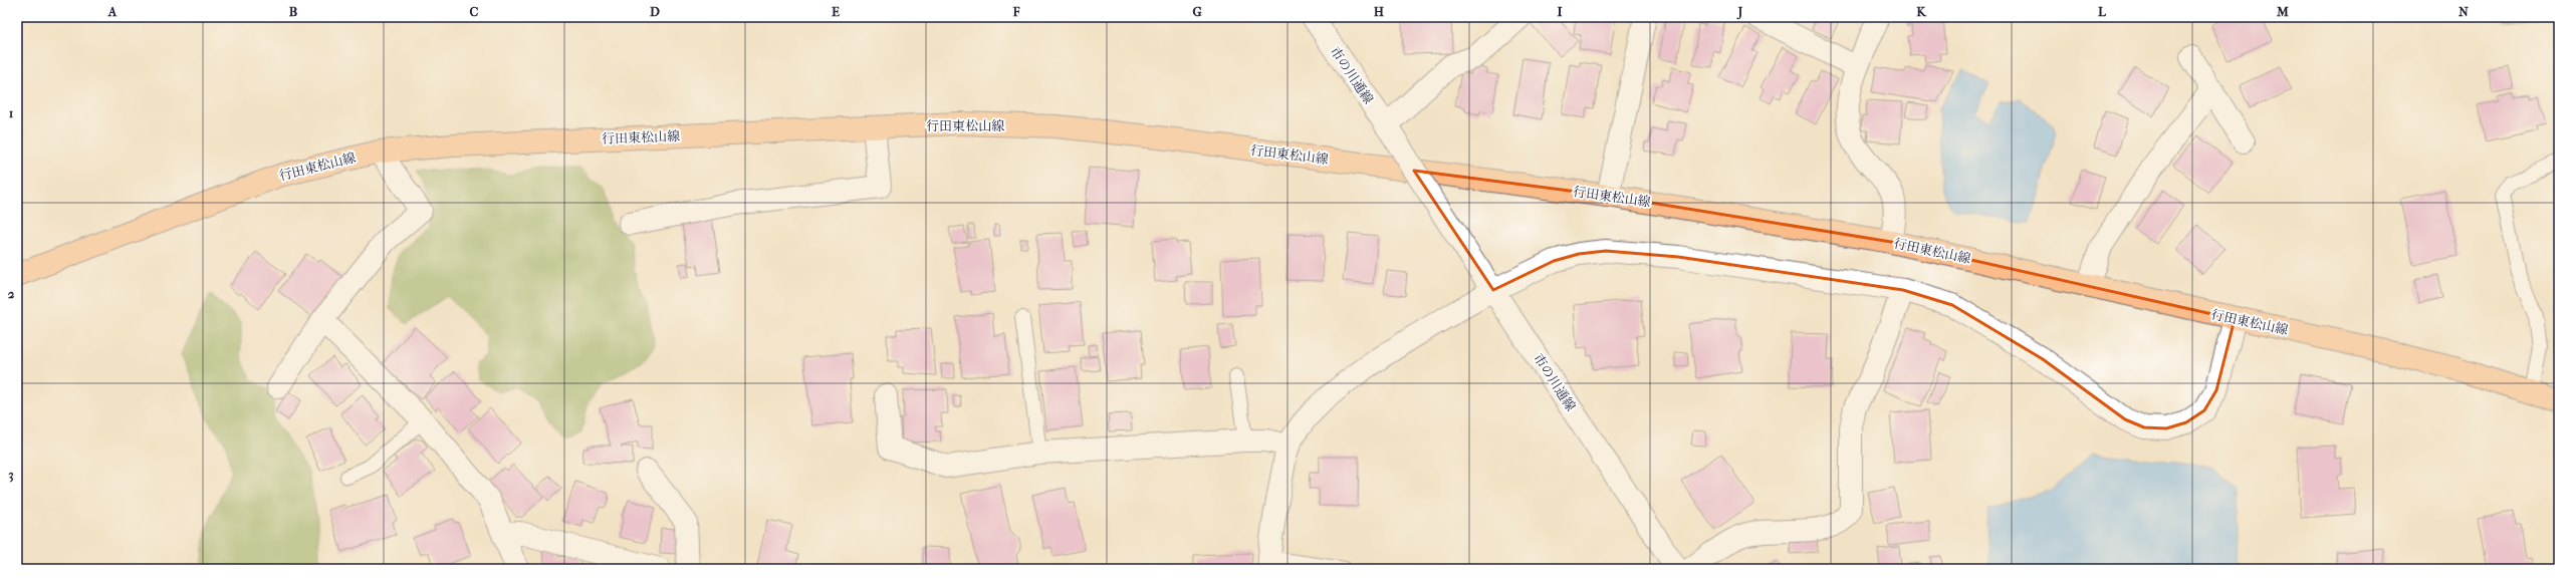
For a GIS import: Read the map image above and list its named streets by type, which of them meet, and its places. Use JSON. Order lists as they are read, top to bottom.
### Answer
{
  "streets": {
    "main road": ["行田東松山線"],
    "street": ["市の川通線"]
  },
  "grid": {
    "columns": [
      "A",
      "B",
      "C",
      "D",
      "E",
      "F",
      "G",
      "H",
      "I",
      "J",
      "K",
      "L",
      "M",
      "N"
    ],
    "rows": ["1", "2", "3"]
  }
}
